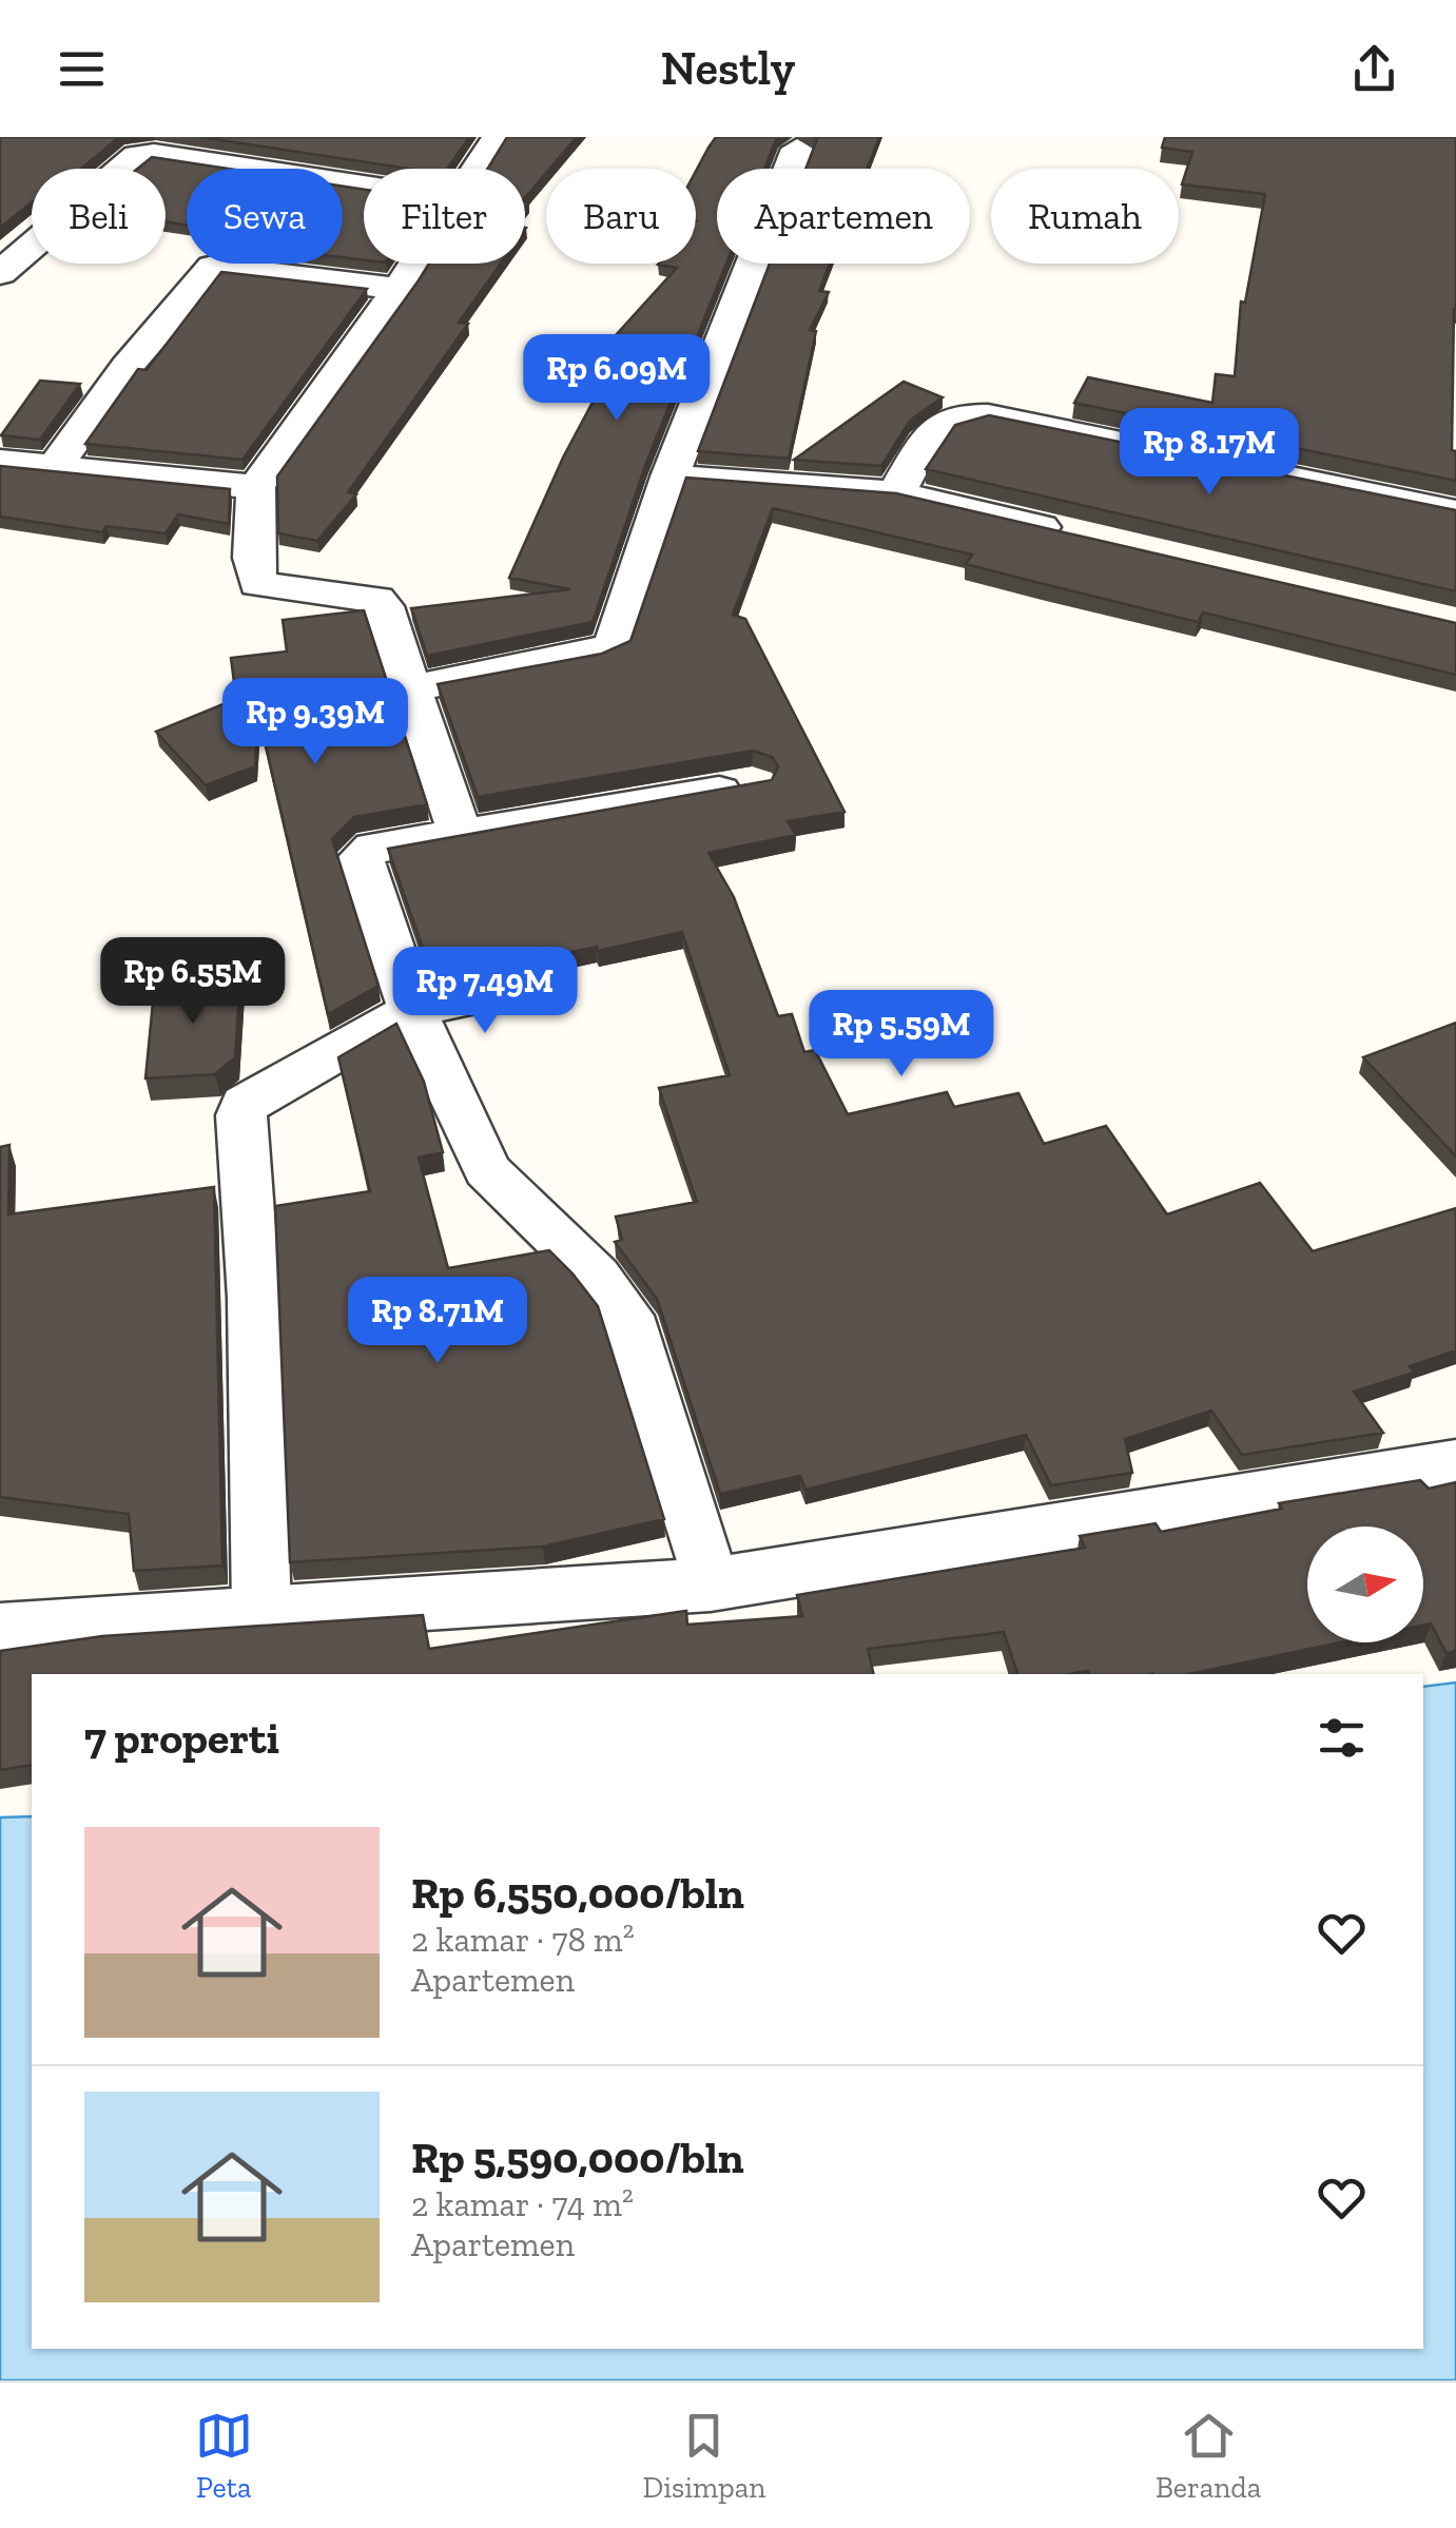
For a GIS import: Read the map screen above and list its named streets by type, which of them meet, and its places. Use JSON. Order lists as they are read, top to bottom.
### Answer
{
  "north": "right",
  "page": {
    "header": "Nestly",
    "chip": [
      "Beli",
      "Sewa",
      "Filter",
      "Baru",
      "Apartemen",
      "Rumah"
    ],
    "price": [
      "Rp 6.09M",
      "Rp 8.17M",
      "Rp 9.39M",
      "Rp 6.55M",
      "Rp 7.49M",
      "Rp 5.59M",
      "Rp 8.71M"
    ],
    "heading": "7 properti",
    "list": [
      {
        "name": "Rp 6,550,000/bln",
        "note": "2 kamar · 78 m² · Apartemen"
      },
      {
        "name": "Rp 5,590,000/bln",
        "note": "2 kamar · 74 m² · Apartemen"
      }
    ],
    "tabs": ["Peta", "Disimpan", "Beranda"]
  }
}
